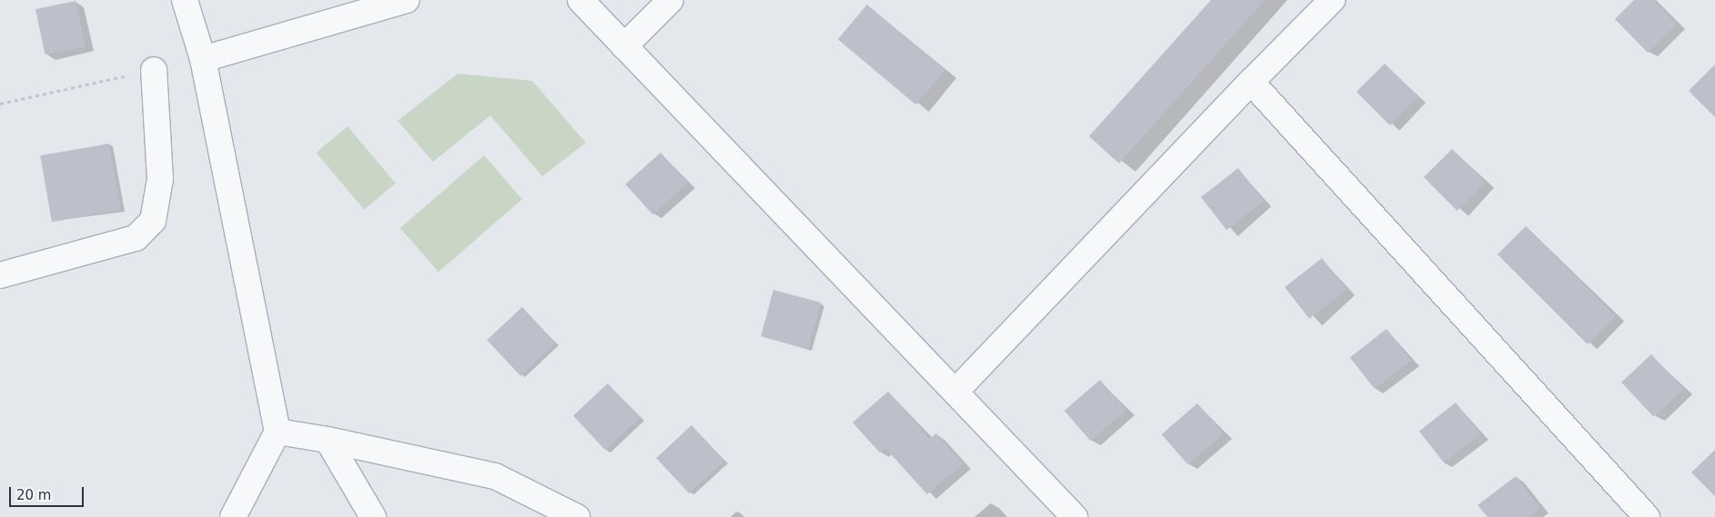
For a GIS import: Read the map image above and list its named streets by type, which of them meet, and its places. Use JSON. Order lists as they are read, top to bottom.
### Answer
{
  "scale_bar": "20 m"
}
